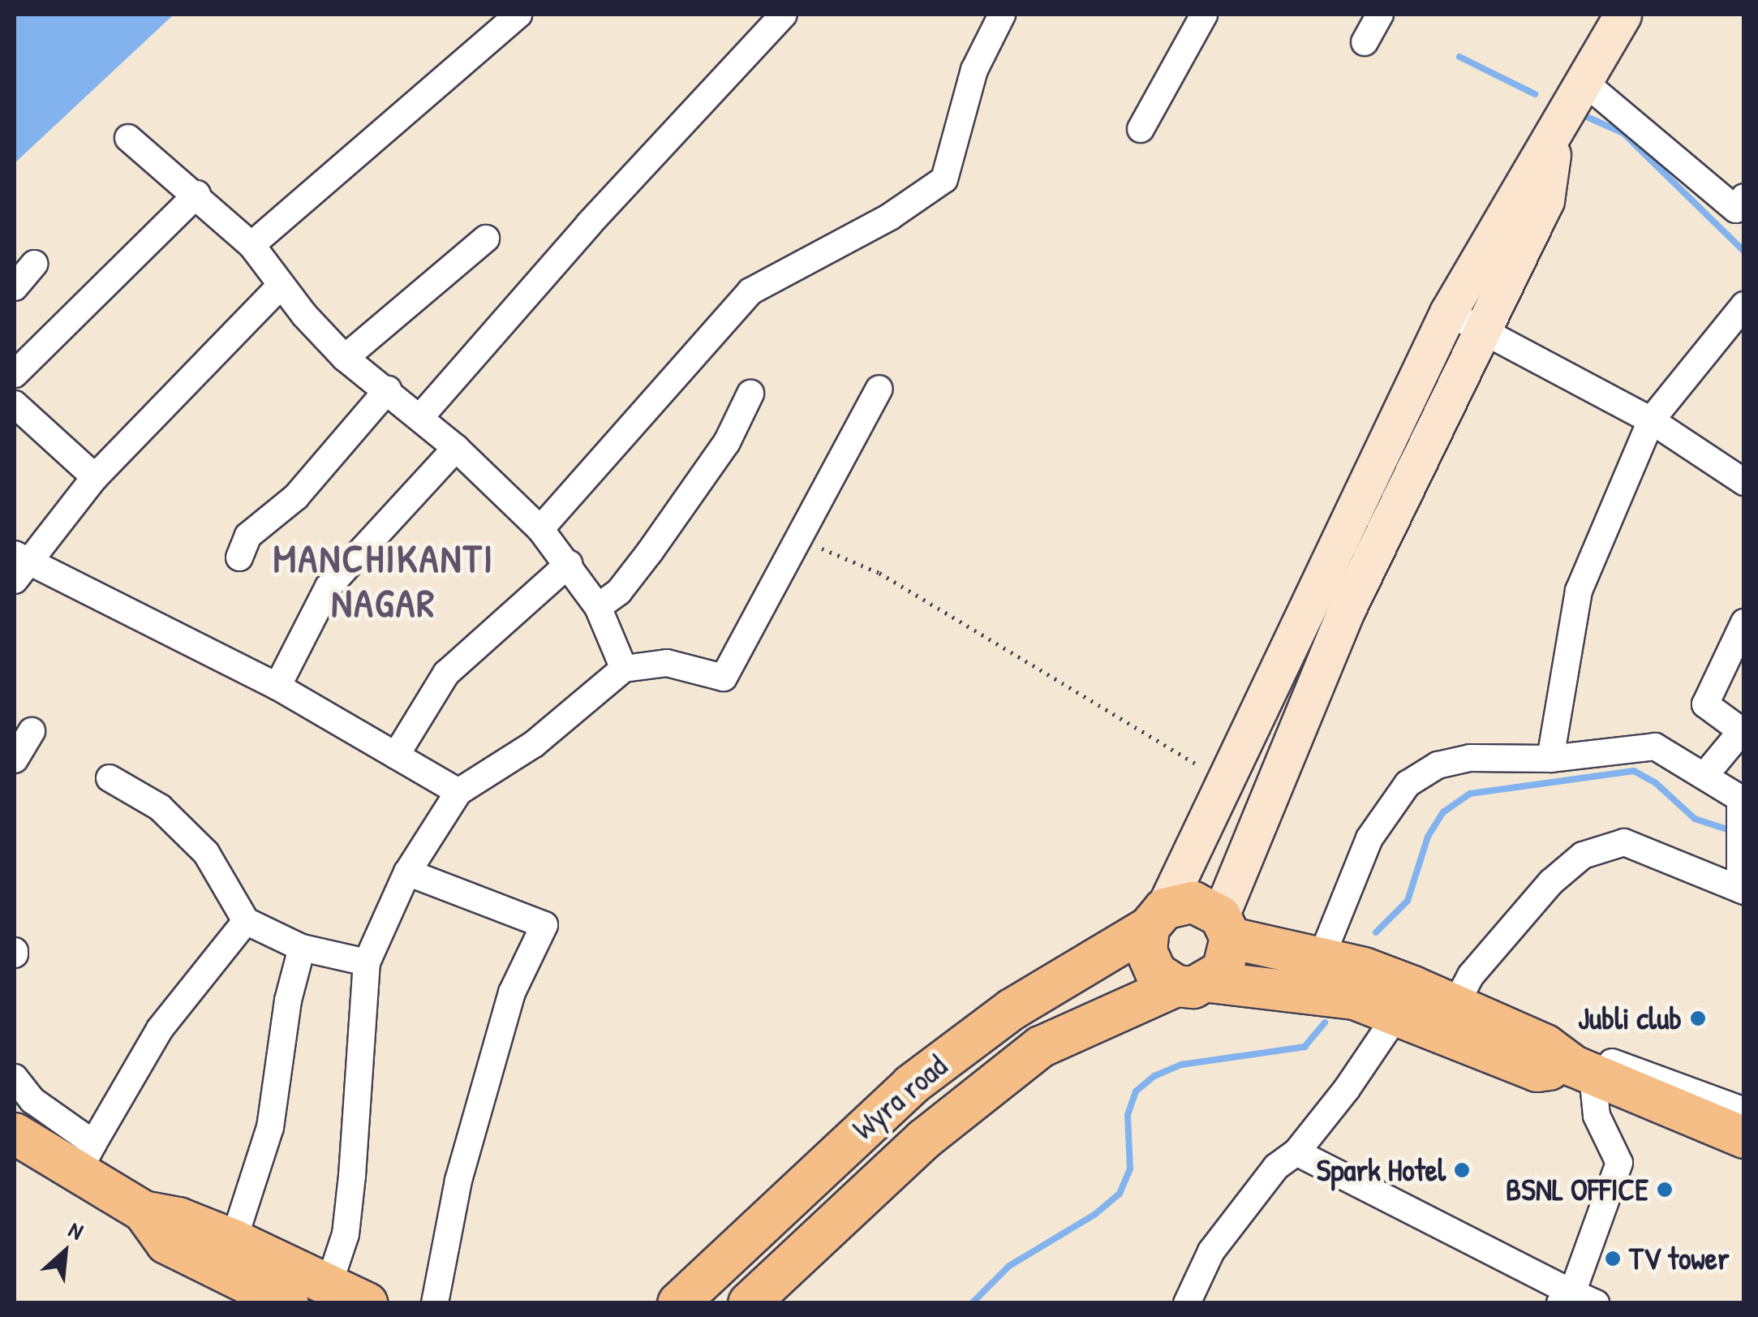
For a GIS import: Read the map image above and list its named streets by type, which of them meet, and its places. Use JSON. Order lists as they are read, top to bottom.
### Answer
{
  "streets": {
    "main road": ["Wyra road"]
  },
  "districts": ["MANCHIKANTI NAGAR"],
  "places": [
    "Jubli club",
    "Spark Hotel",
    "BSNL OFFICE",
    "TV tower"
  ],
  "north": "top right"
}
